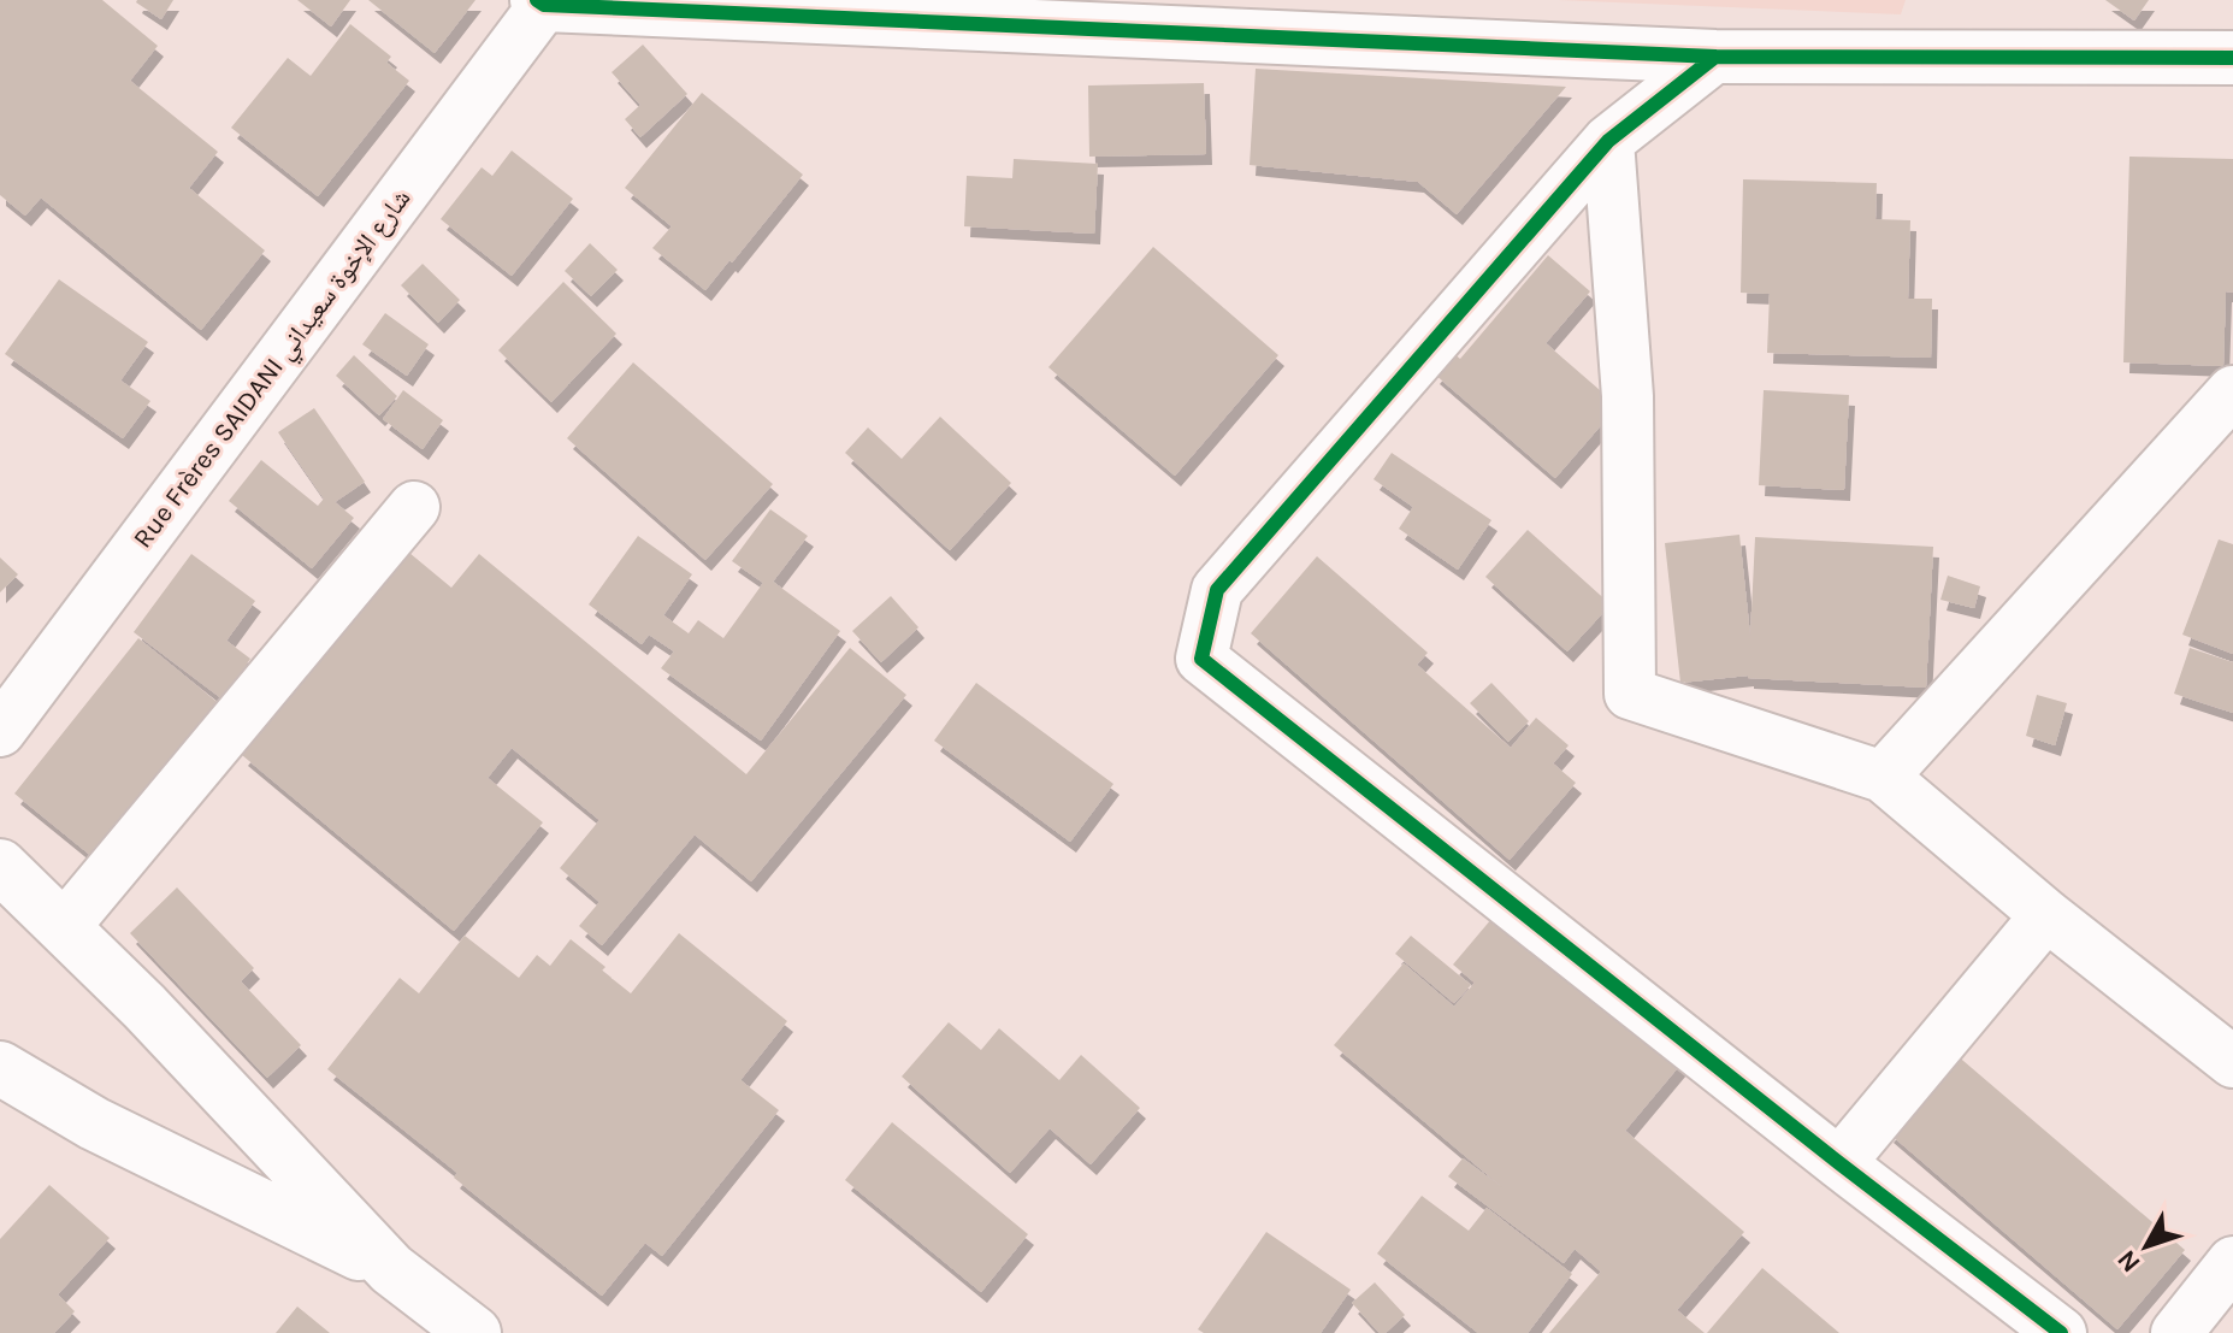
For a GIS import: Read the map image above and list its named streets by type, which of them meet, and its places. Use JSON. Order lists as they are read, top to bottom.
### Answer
{
  "streets": {
    "street": ["Rue Frères SAIDANI شارع الإخوة سعيداني"]
  },
  "north": "bottom left"
}
